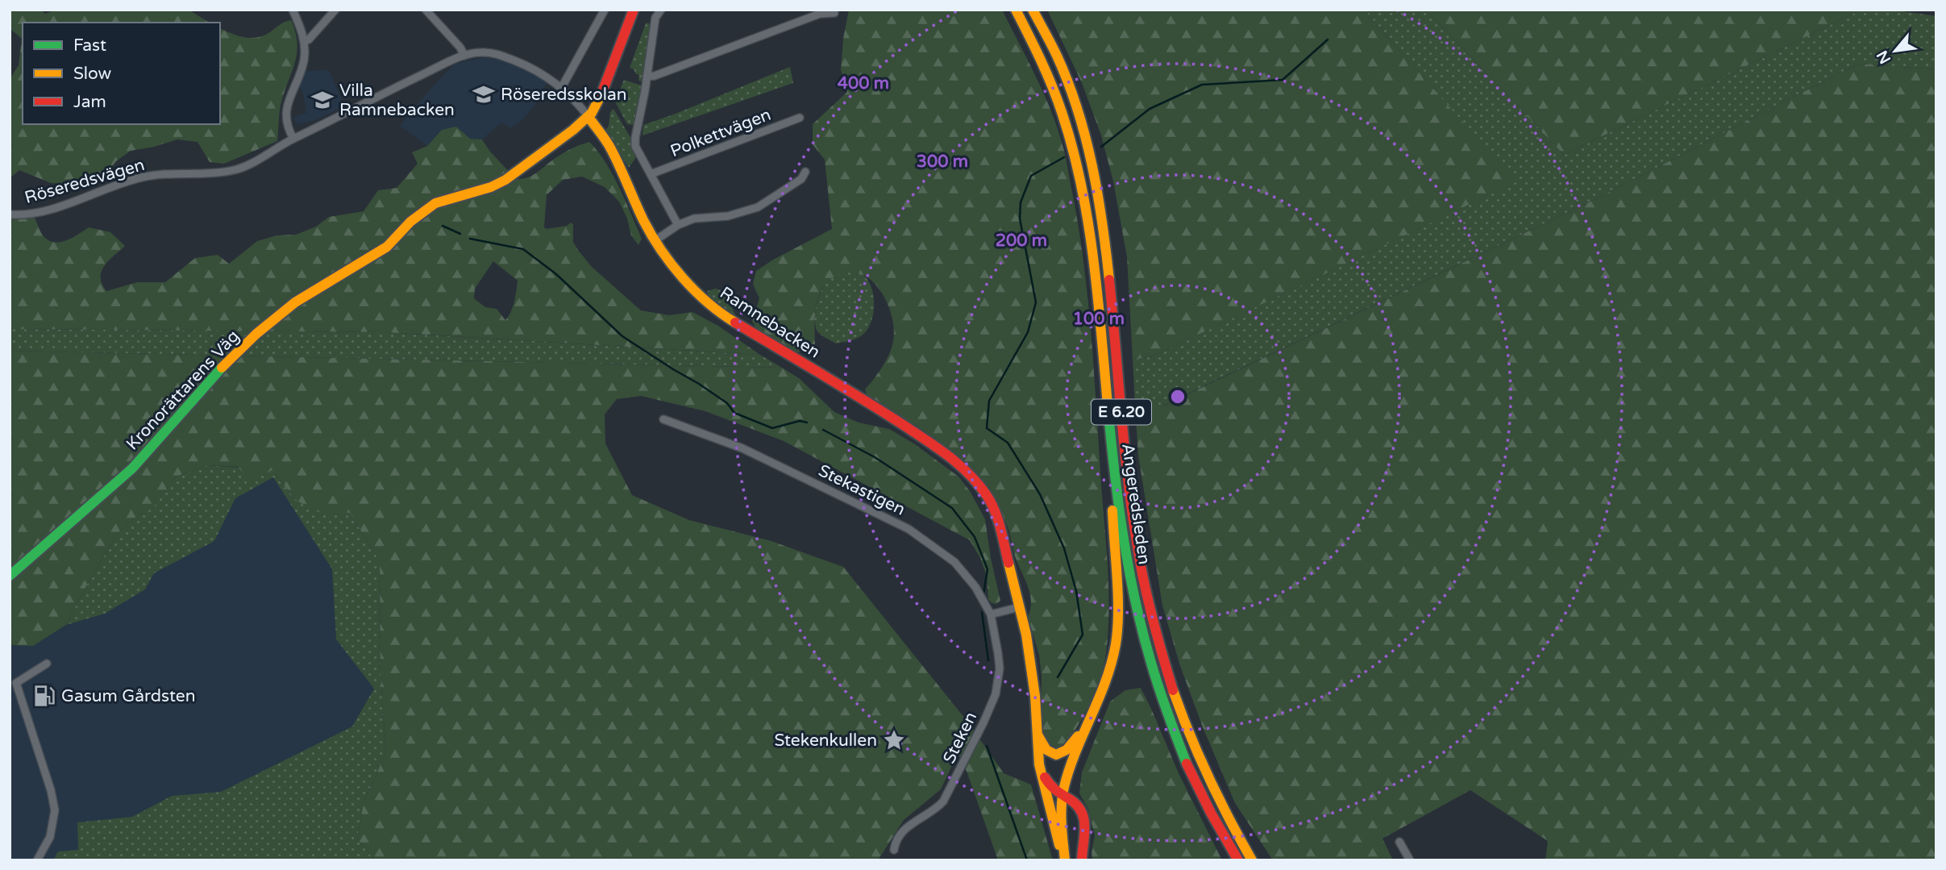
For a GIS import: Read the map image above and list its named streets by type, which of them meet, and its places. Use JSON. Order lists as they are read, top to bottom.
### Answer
{
  "streets": {
    "main road": [
      "Ramnebacken",
      "Kronorättarens Väg",
      "E 6.20",
      "Angeredsleden"
    ],
    "street": [
      "Polkettvägen",
      "Röseredsvägen",
      "Stekastigen",
      "Steken"
    ]
  },
  "crossings": [
    ["Röseredsvägen", "Ramnebacken"],
    ["Ramnebacken", "Kronorättarens Väg"],
    ["Stekastigen", "Steken"]
  ],
  "places": {
    "school or university": ["Röseredsskolan", "Villa Ramnebacken"],
    "fuel station": ["Gasum Gårdsten"],
    "place": ["Stekenkullen"]
  },
  "legend": ["Fast", "Slow", "Jam"],
  "north": "bottom left",
  "rings": [
    "400 m",
    "300 m",
    "200 m",
    "100 m"
  ]
}
